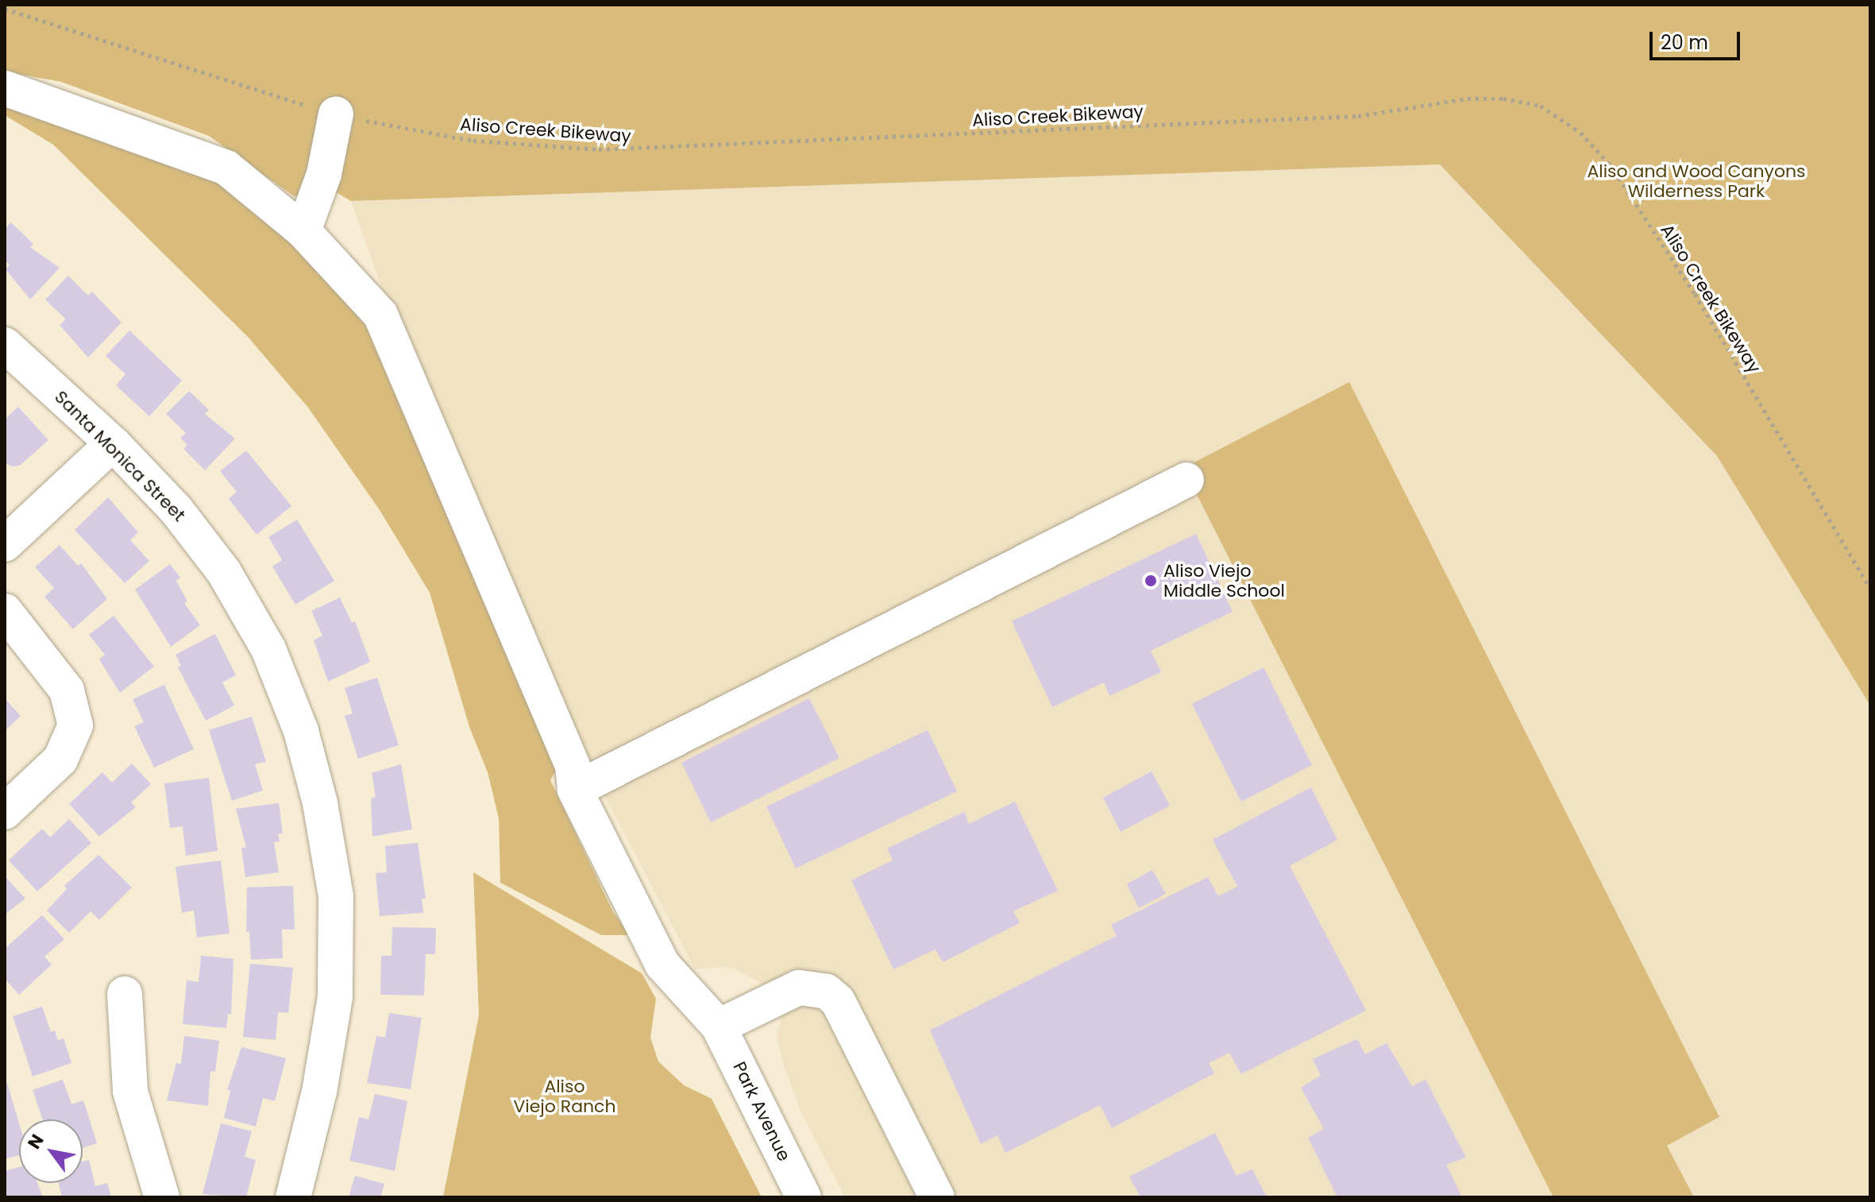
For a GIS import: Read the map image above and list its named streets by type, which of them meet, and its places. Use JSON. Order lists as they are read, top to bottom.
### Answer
{
  "streets": {
    "street": ["Santa Monica Street", "Park Avenue"],
    "path": ["Aliso Creek Bikeway"]
  },
  "parks": ["Aliso and Wood Canyons Wilderness Park", "Aliso Viejo Ranch"],
  "places": ["Aliso Viejo Middle School"],
  "scale_bar": "20 m",
  "north": "top left"
}
